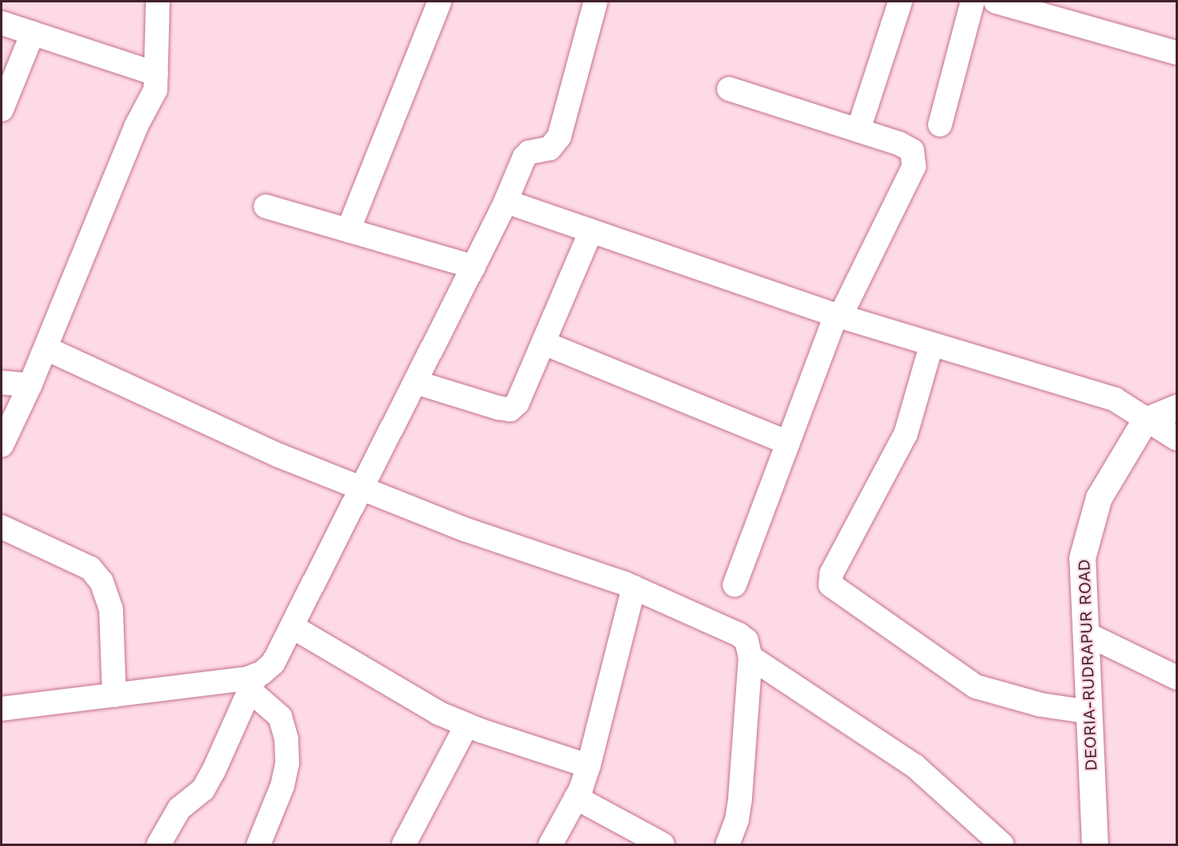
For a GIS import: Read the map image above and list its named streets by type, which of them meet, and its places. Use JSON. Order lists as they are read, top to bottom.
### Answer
{
  "streets": {
    "main road": ["DEORIA-RUDRAPUR ROAD"]
  }
}
